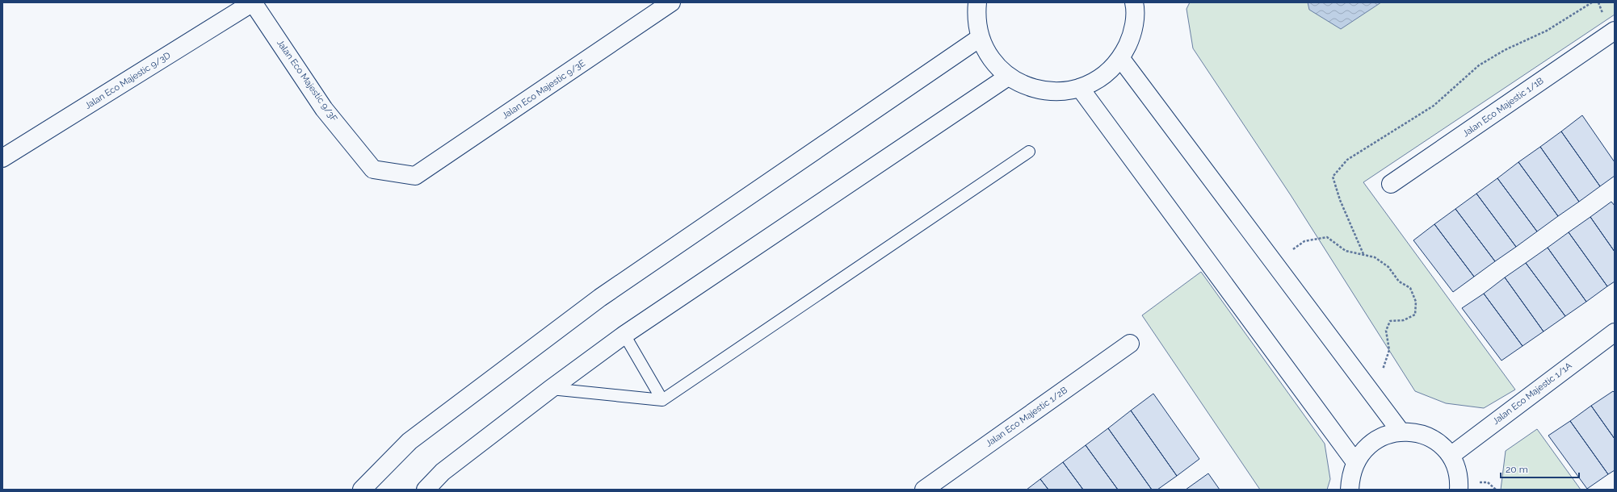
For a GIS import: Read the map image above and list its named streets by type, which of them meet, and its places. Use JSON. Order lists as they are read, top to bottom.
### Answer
{
  "streets": {
    "street": [
      "Jalan Eco Majestic 9/3D",
      "Jalan Eco Majestic 9/3F",
      "Jalan Eco Majestic 9/3E",
      "Jalan Eco Majestic 1/1B",
      "Jalan Eco Majestic 1/1A",
      "Jalan Eco Majestic 1/2B"
    ]
  },
  "crossings": [
    ["Jalan Eco Majestic 9/3D", "Jalan Eco Majestic 9/3F"],
    ["Jalan Eco Majestic 9/3F", "Jalan Eco Majestic 9/3E"]
  ],
  "scale_bar": "20 m"
}
